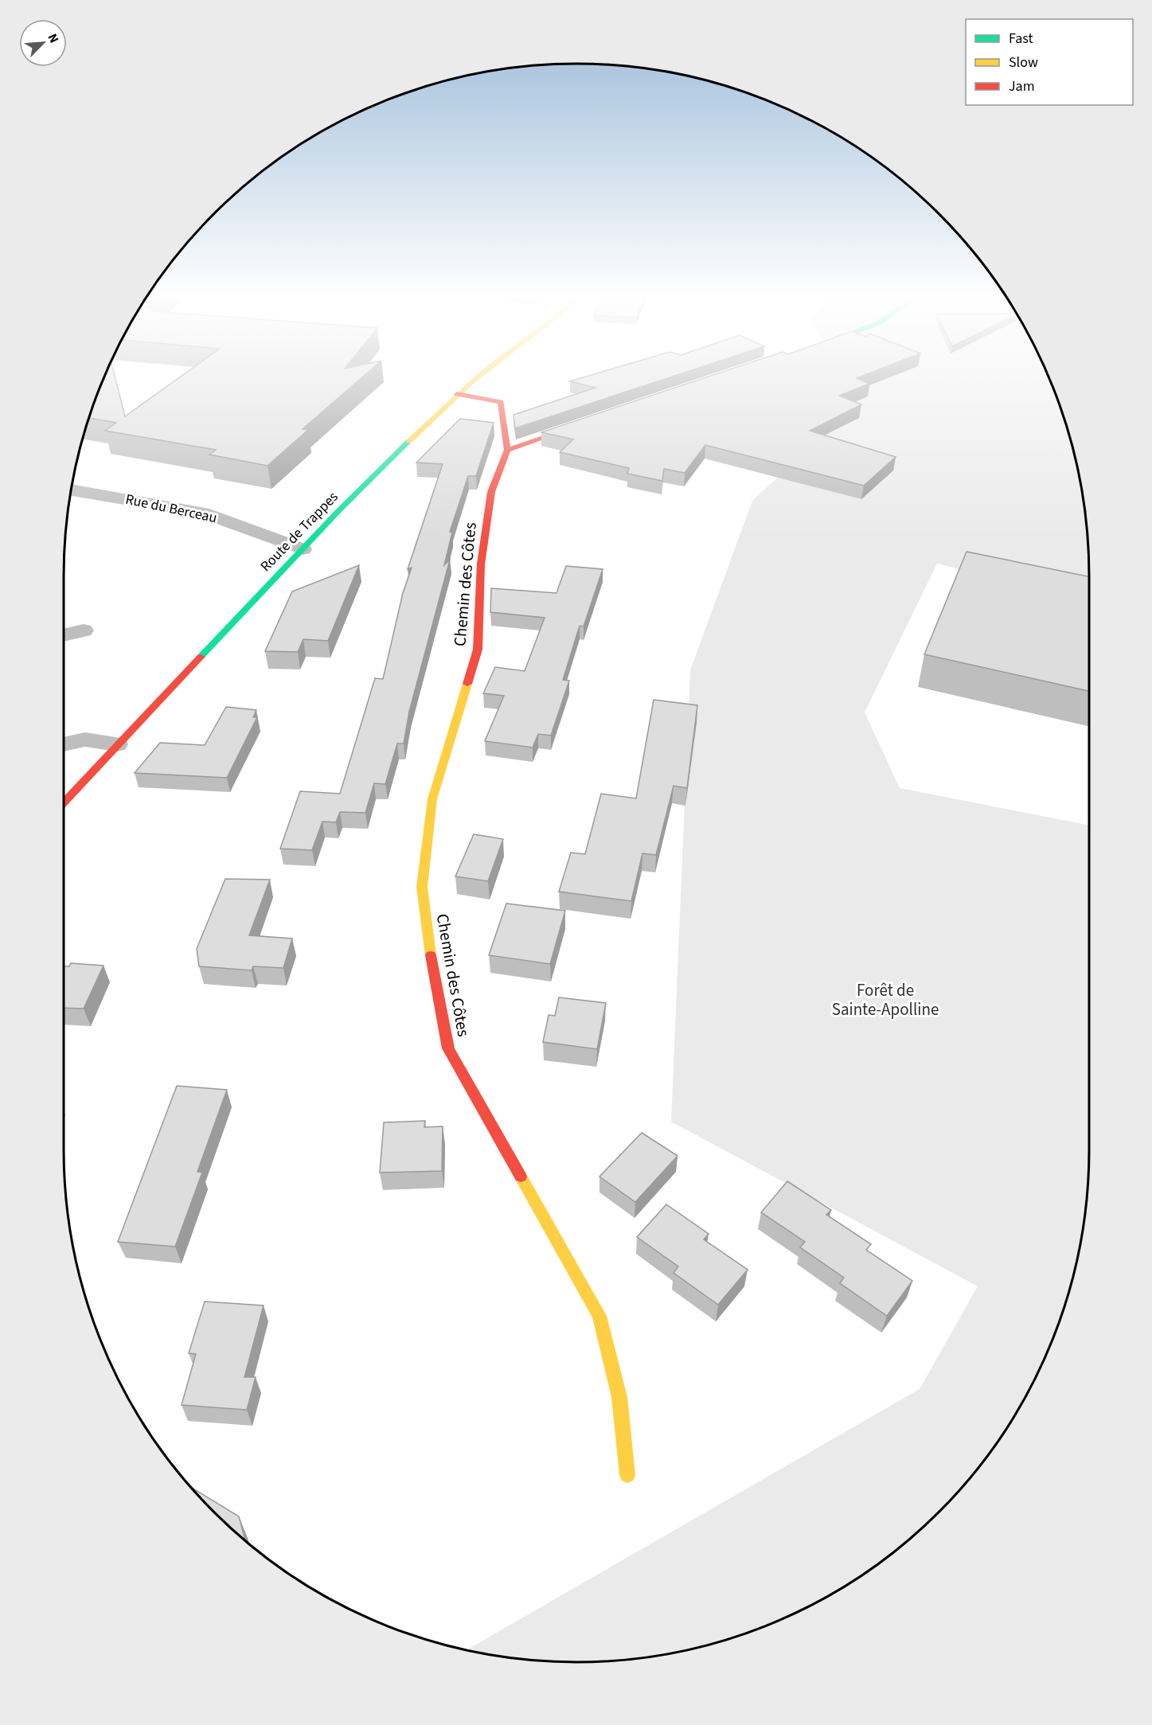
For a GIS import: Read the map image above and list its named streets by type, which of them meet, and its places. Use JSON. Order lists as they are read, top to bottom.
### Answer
{
  "streets": {
    "street": ["Rue du Berceau", "Route de Trappes", "Chemin des Côtes"]
  },
  "crossings": [
    ["Rue du Berceau", "Route de Trappes"]
  ],
  "parks": ["Forêt de Sainte-Apolline"],
  "legend": ["Fast", "Slow", "Jam"],
  "north": "top right"
}
